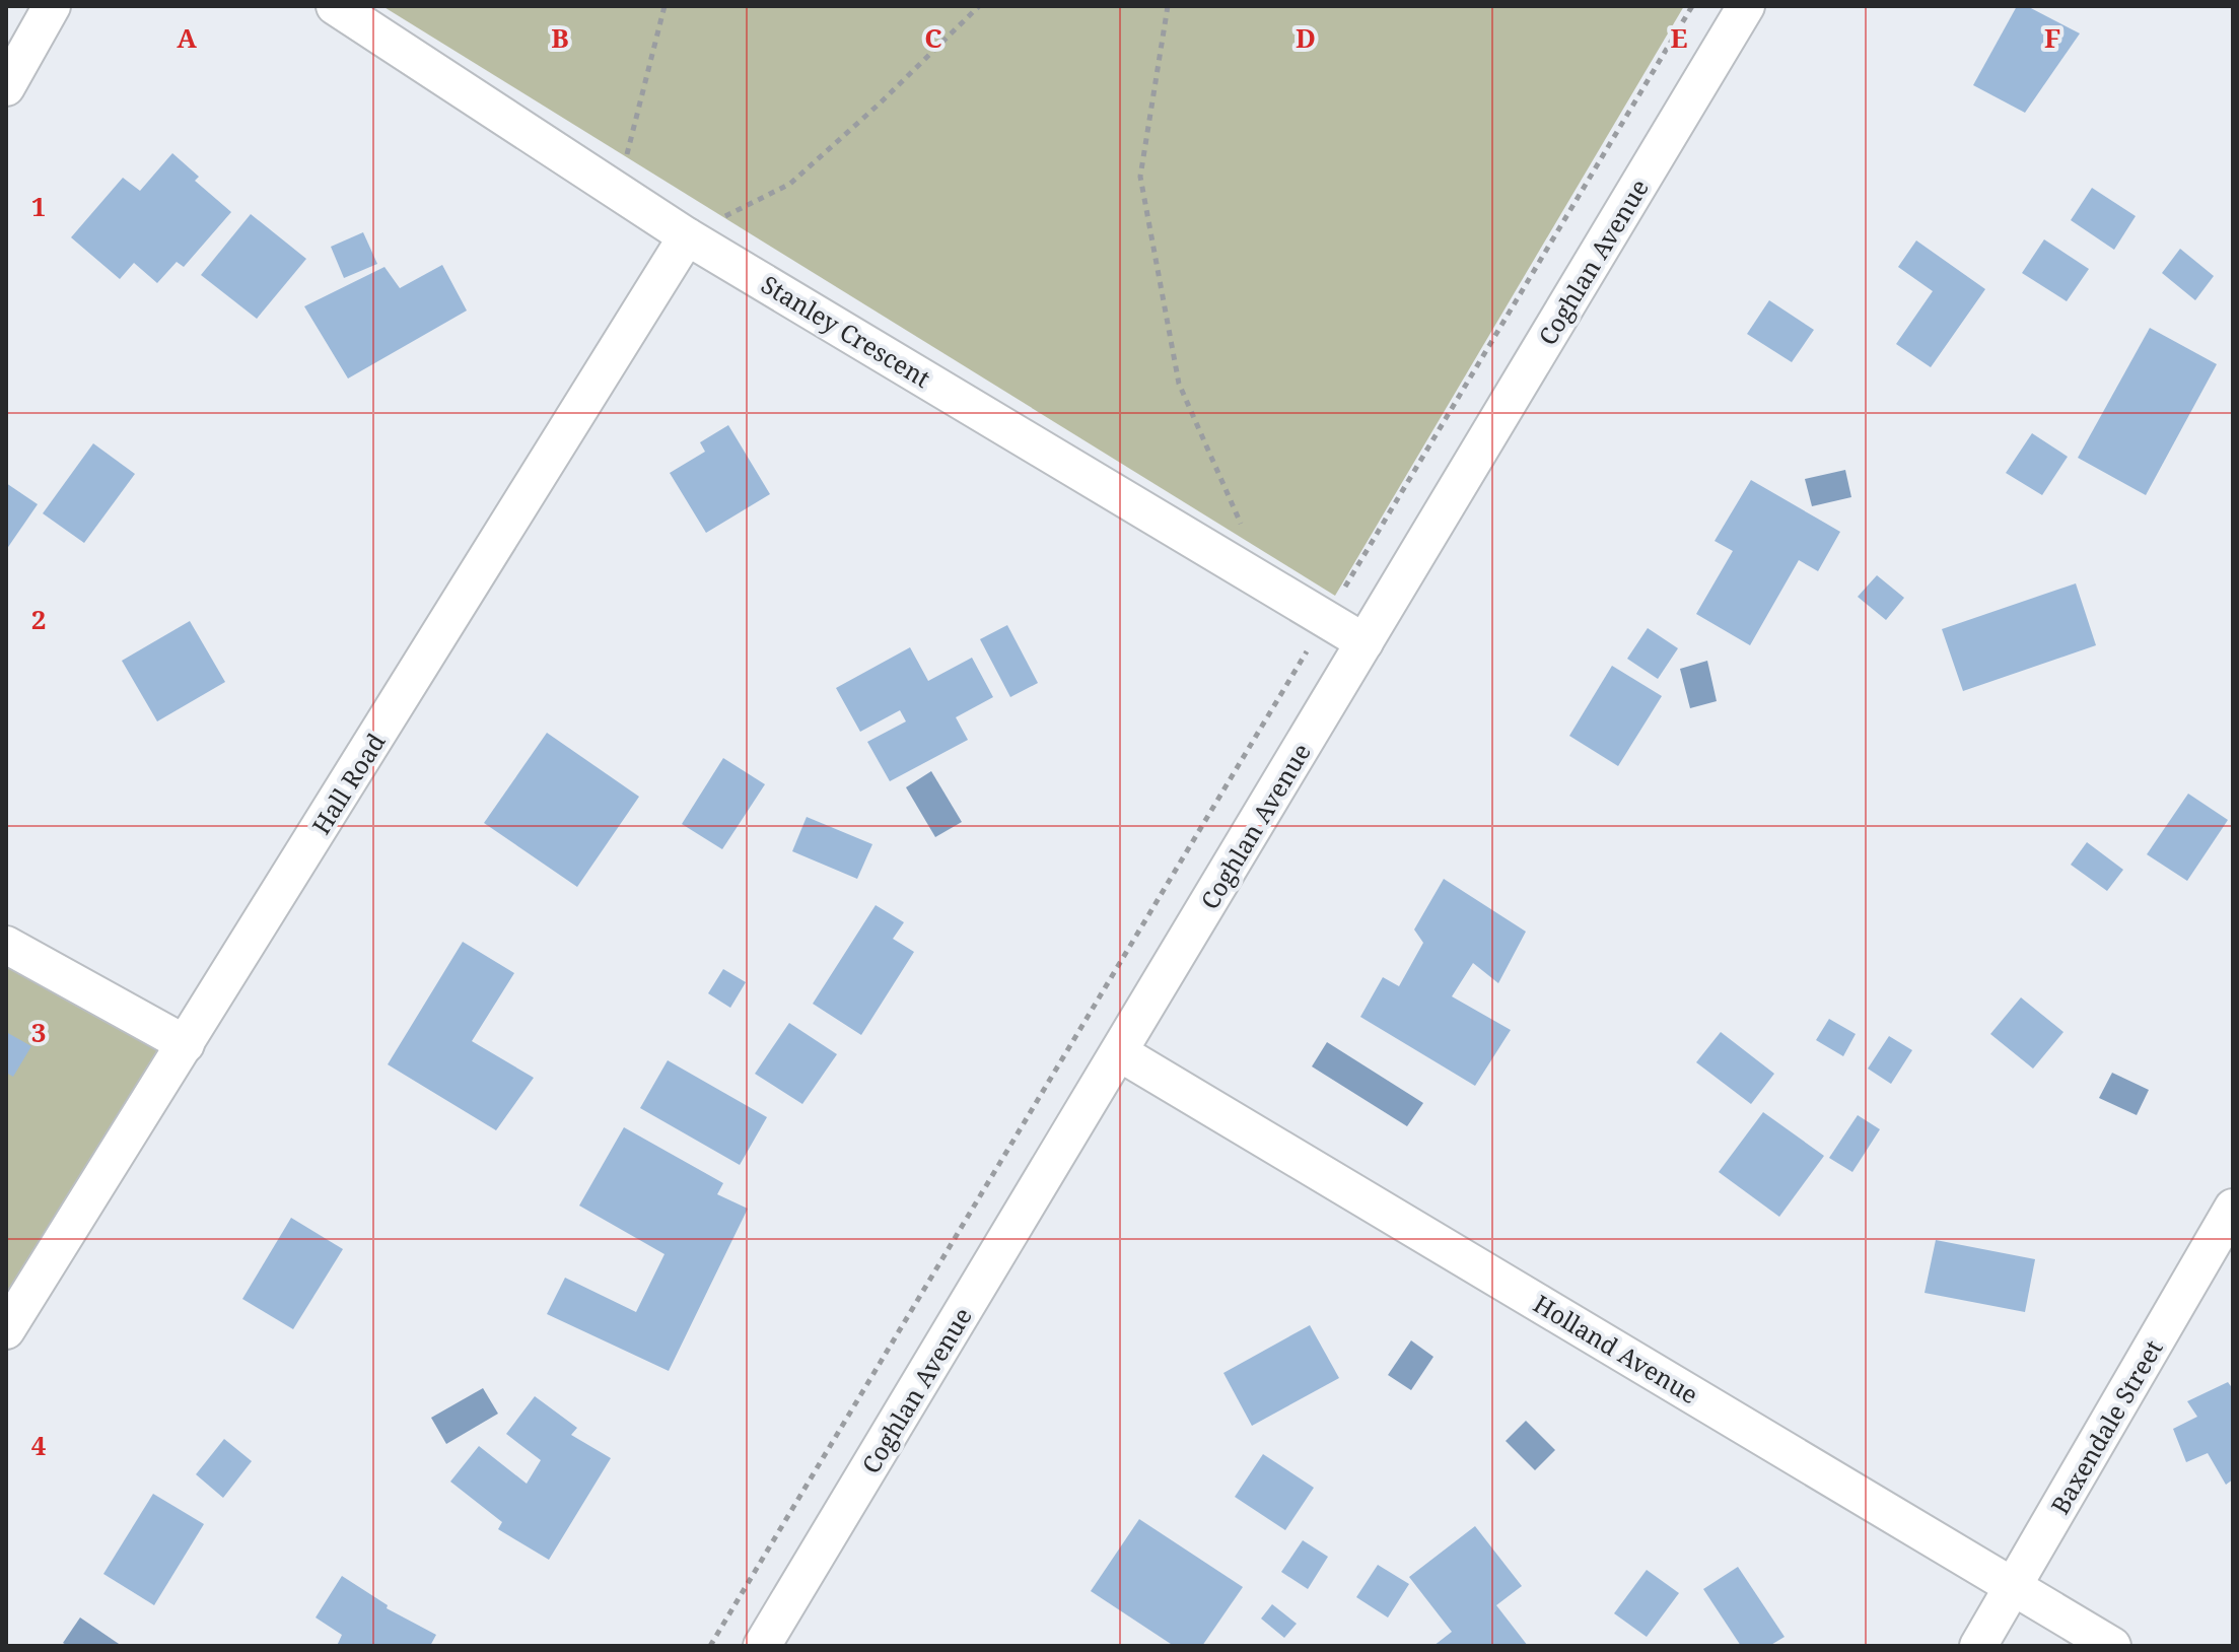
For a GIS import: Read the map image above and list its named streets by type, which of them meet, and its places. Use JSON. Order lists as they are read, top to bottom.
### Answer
{
  "streets": {
    "street": [
      "Coghlan Avenue",
      "Stanley Crescent",
      "Hall Road",
      "Holland Avenue",
      "Baxendale Street"
    ]
  },
  "crossings": [
    ["Coghlan Avenue", "Stanley Crescent"],
    ["Coghlan Avenue", "Holland Avenue"],
    ["Stanley Crescent", "Hall Road"],
    ["Holland Avenue", "Baxendale Street"]
  ],
  "grid": {
    "columns": [
      "A",
      "B",
      "C",
      "D",
      "E",
      "F"
    ],
    "rows": [
      "1",
      "2",
      "3",
      "4"
    ]
  }
}
